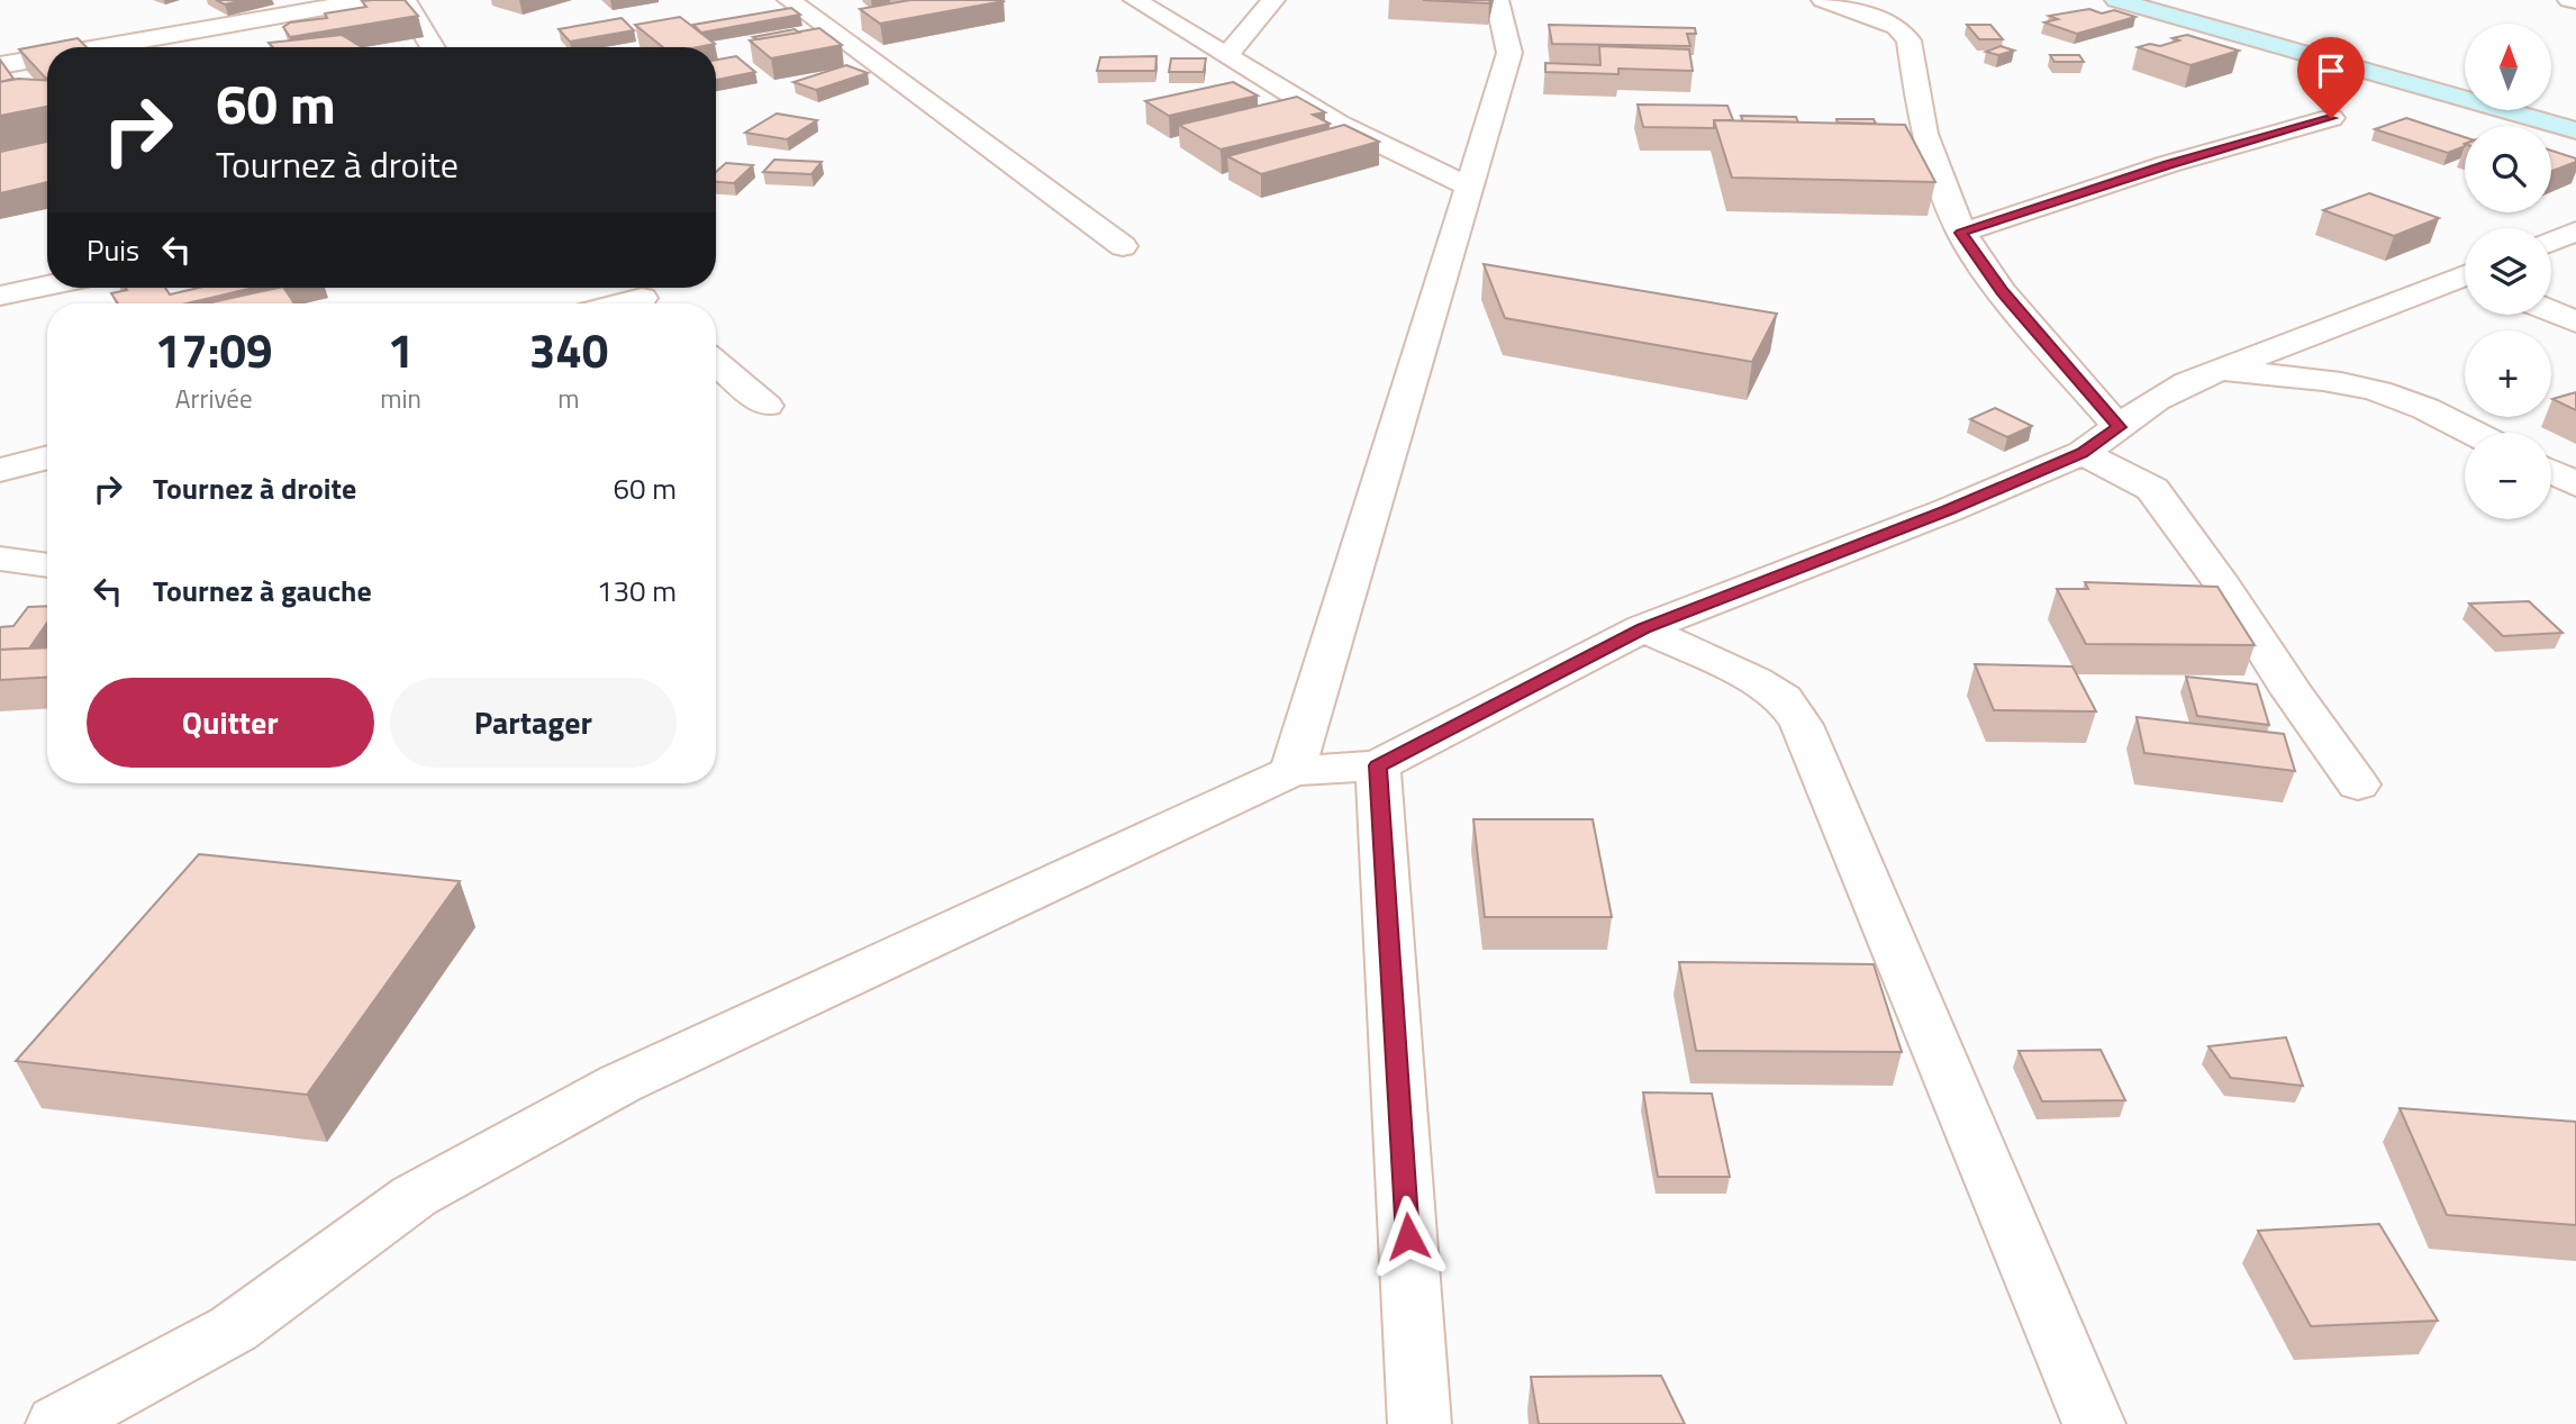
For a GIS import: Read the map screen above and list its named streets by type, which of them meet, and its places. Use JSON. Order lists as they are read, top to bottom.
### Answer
{
  "north": "top",
  "page": {
    "map_buttons": ["+", "−"],
    "turn": ["60 m", "Tournez à droite"],
    "then": "Puis",
    "eta": [
      "17:09",
      "Arrivée",
      "1",
      "min",
      "340",
      "m"
    ],
    "list": [
      {
        "name": "Tournez à droite",
        "value": "60 m"
      },
      {
        "name": "Tournez à gauche",
        "value": "130 m"
      }
    ],
    "buttons": ["Quitter", "Partager"]
  }
}
